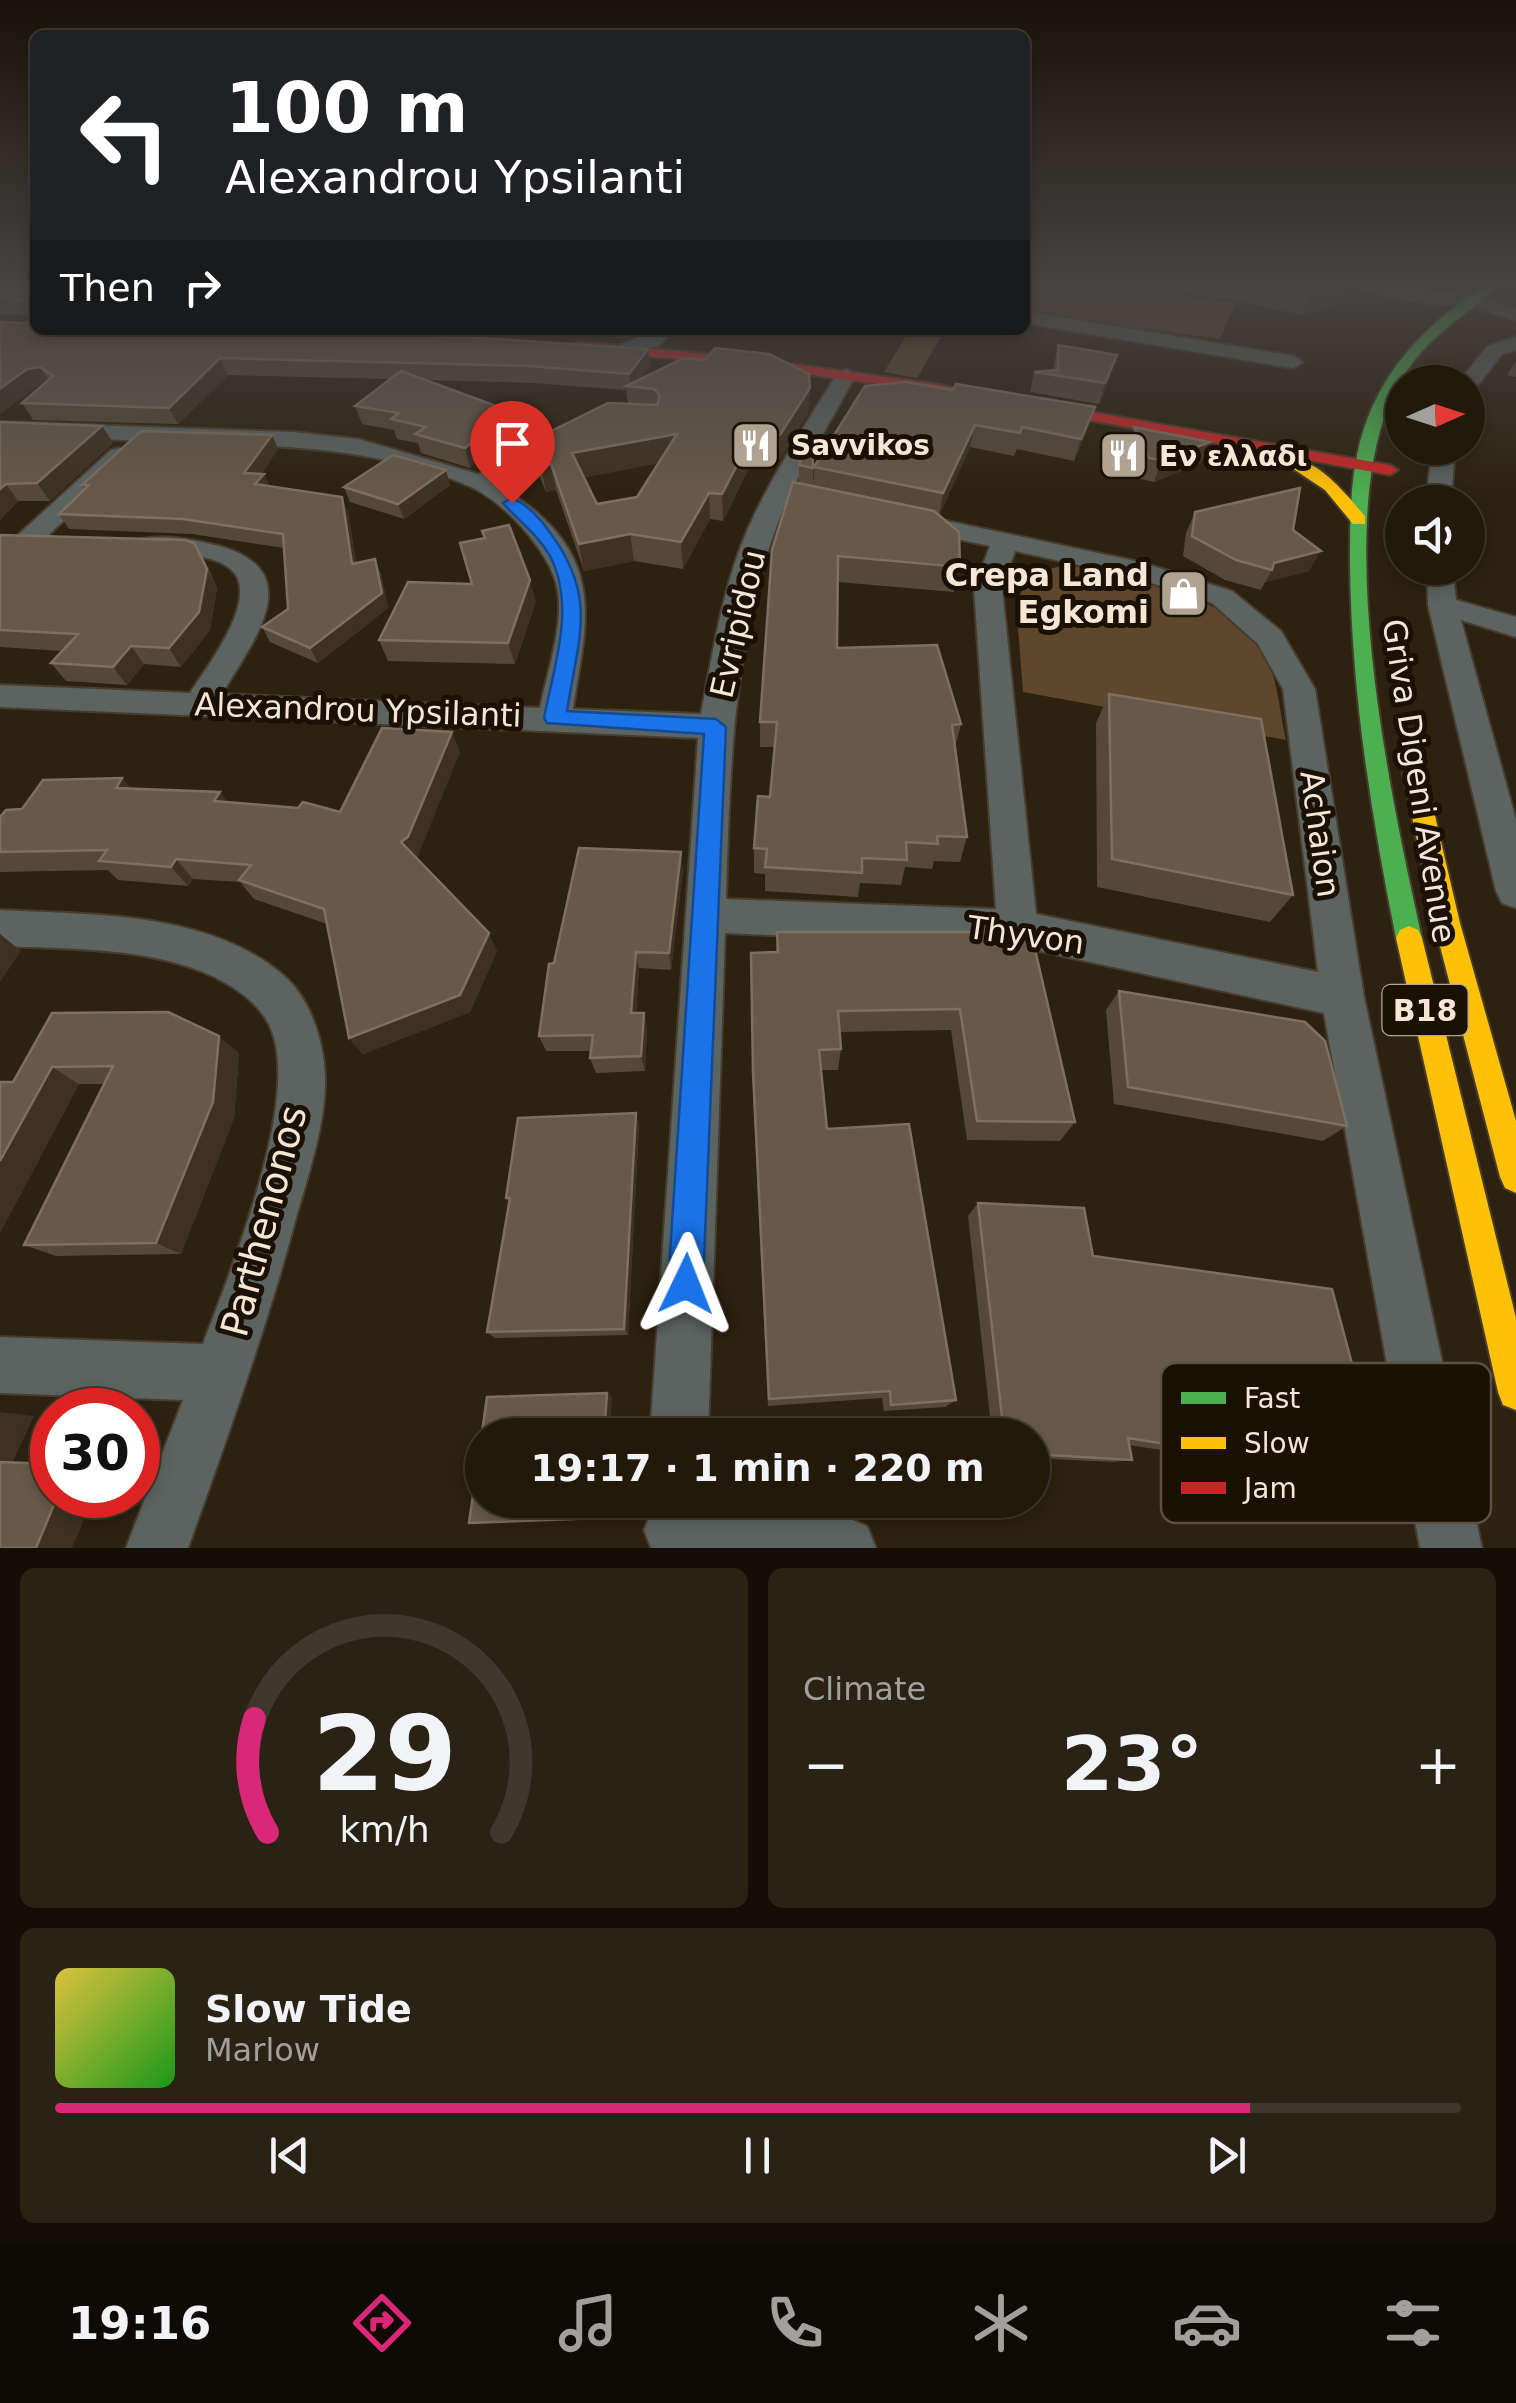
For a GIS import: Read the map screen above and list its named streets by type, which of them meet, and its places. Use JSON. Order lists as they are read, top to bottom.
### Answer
{
  "streets": {
    "main road": ["Griva Digeni Avenue", "B18"],
    "street": [
      "Evripidou",
      "Alexandrou Ypsilanti",
      "Achaion",
      "Thyvon",
      "Parthenonos"
    ]
  },
  "crossings": [
    ["Evripidou", "Alexandrou Ypsilanti"],
    ["Evripidou", "Achaion"],
    ["Evripidou", "Thyvon"],
    ["Achaion", "Thyvon"]
  ],
  "places": {
    "restaurant": ["Savvikos", "Εν ελλαδι"],
    "shop": ["Crepa Land Egkomi"]
  },
  "legend": ["Fast", "Slow", "Jam"],
  "north": "right",
  "page": {
    "turn": ["100 m", "Alexandrou Ypsilanti"],
    "then": "Then",
    "limit": "30",
    "trip": "19:17 · 1 min · 220 m",
    "tile": "Climate",
    "heat": ["−", "23°", "+"],
    "song": ["Slow Tide", "Marlow"],
    "tabs": "19:16",
    "gauge": ["29", "km/h"]
  }
}
